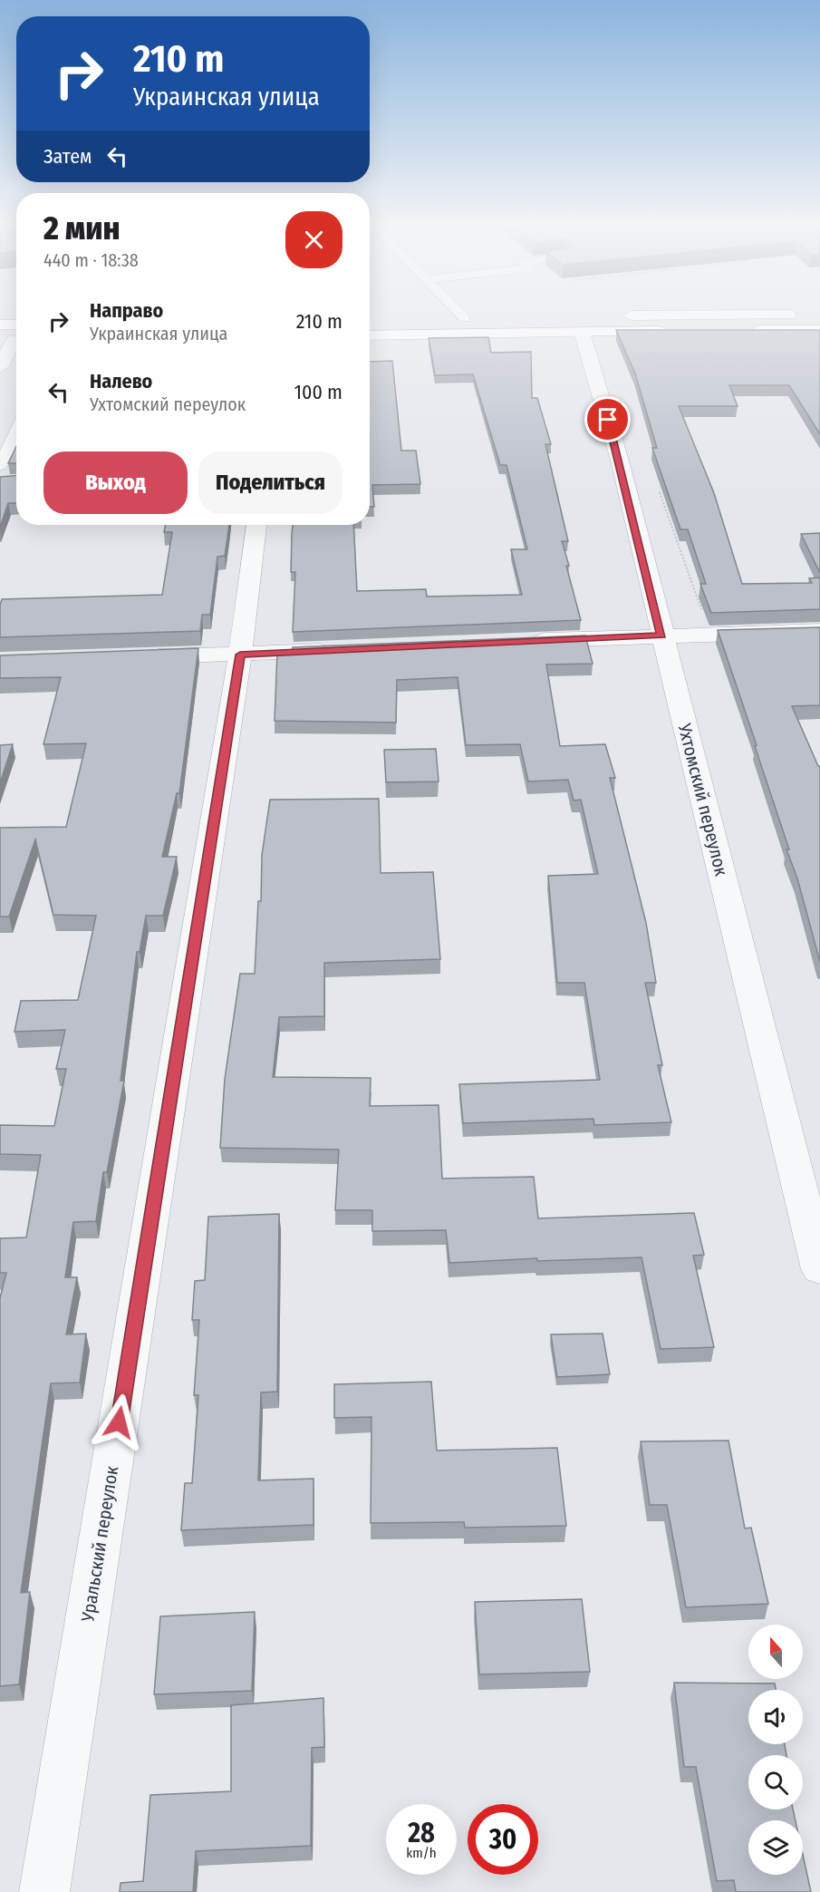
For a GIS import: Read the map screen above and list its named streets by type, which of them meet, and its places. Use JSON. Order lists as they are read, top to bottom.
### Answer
{
  "streets": {
    "street": ["Ухтомский переулок", "Уральский переулок"]
  },
  "north": "top",
  "page": {
    "turn": ["210 m", "Украинская улица"],
    "then": "Затем",
    "heading": ["2 мин", "440 m · 18:38"],
    "list": [
      {
        "name": "Направо",
        "note": "Украинская улица",
        "value": "210 m"
      },
      {
        "name": "Налево",
        "note": "Ухтомский переулок",
        "value": "100 m"
      }
    ],
    "buttons": ["Выход", "Поделиться"],
    "speed": "28 km/h",
    "limit": "30"
  }
}
